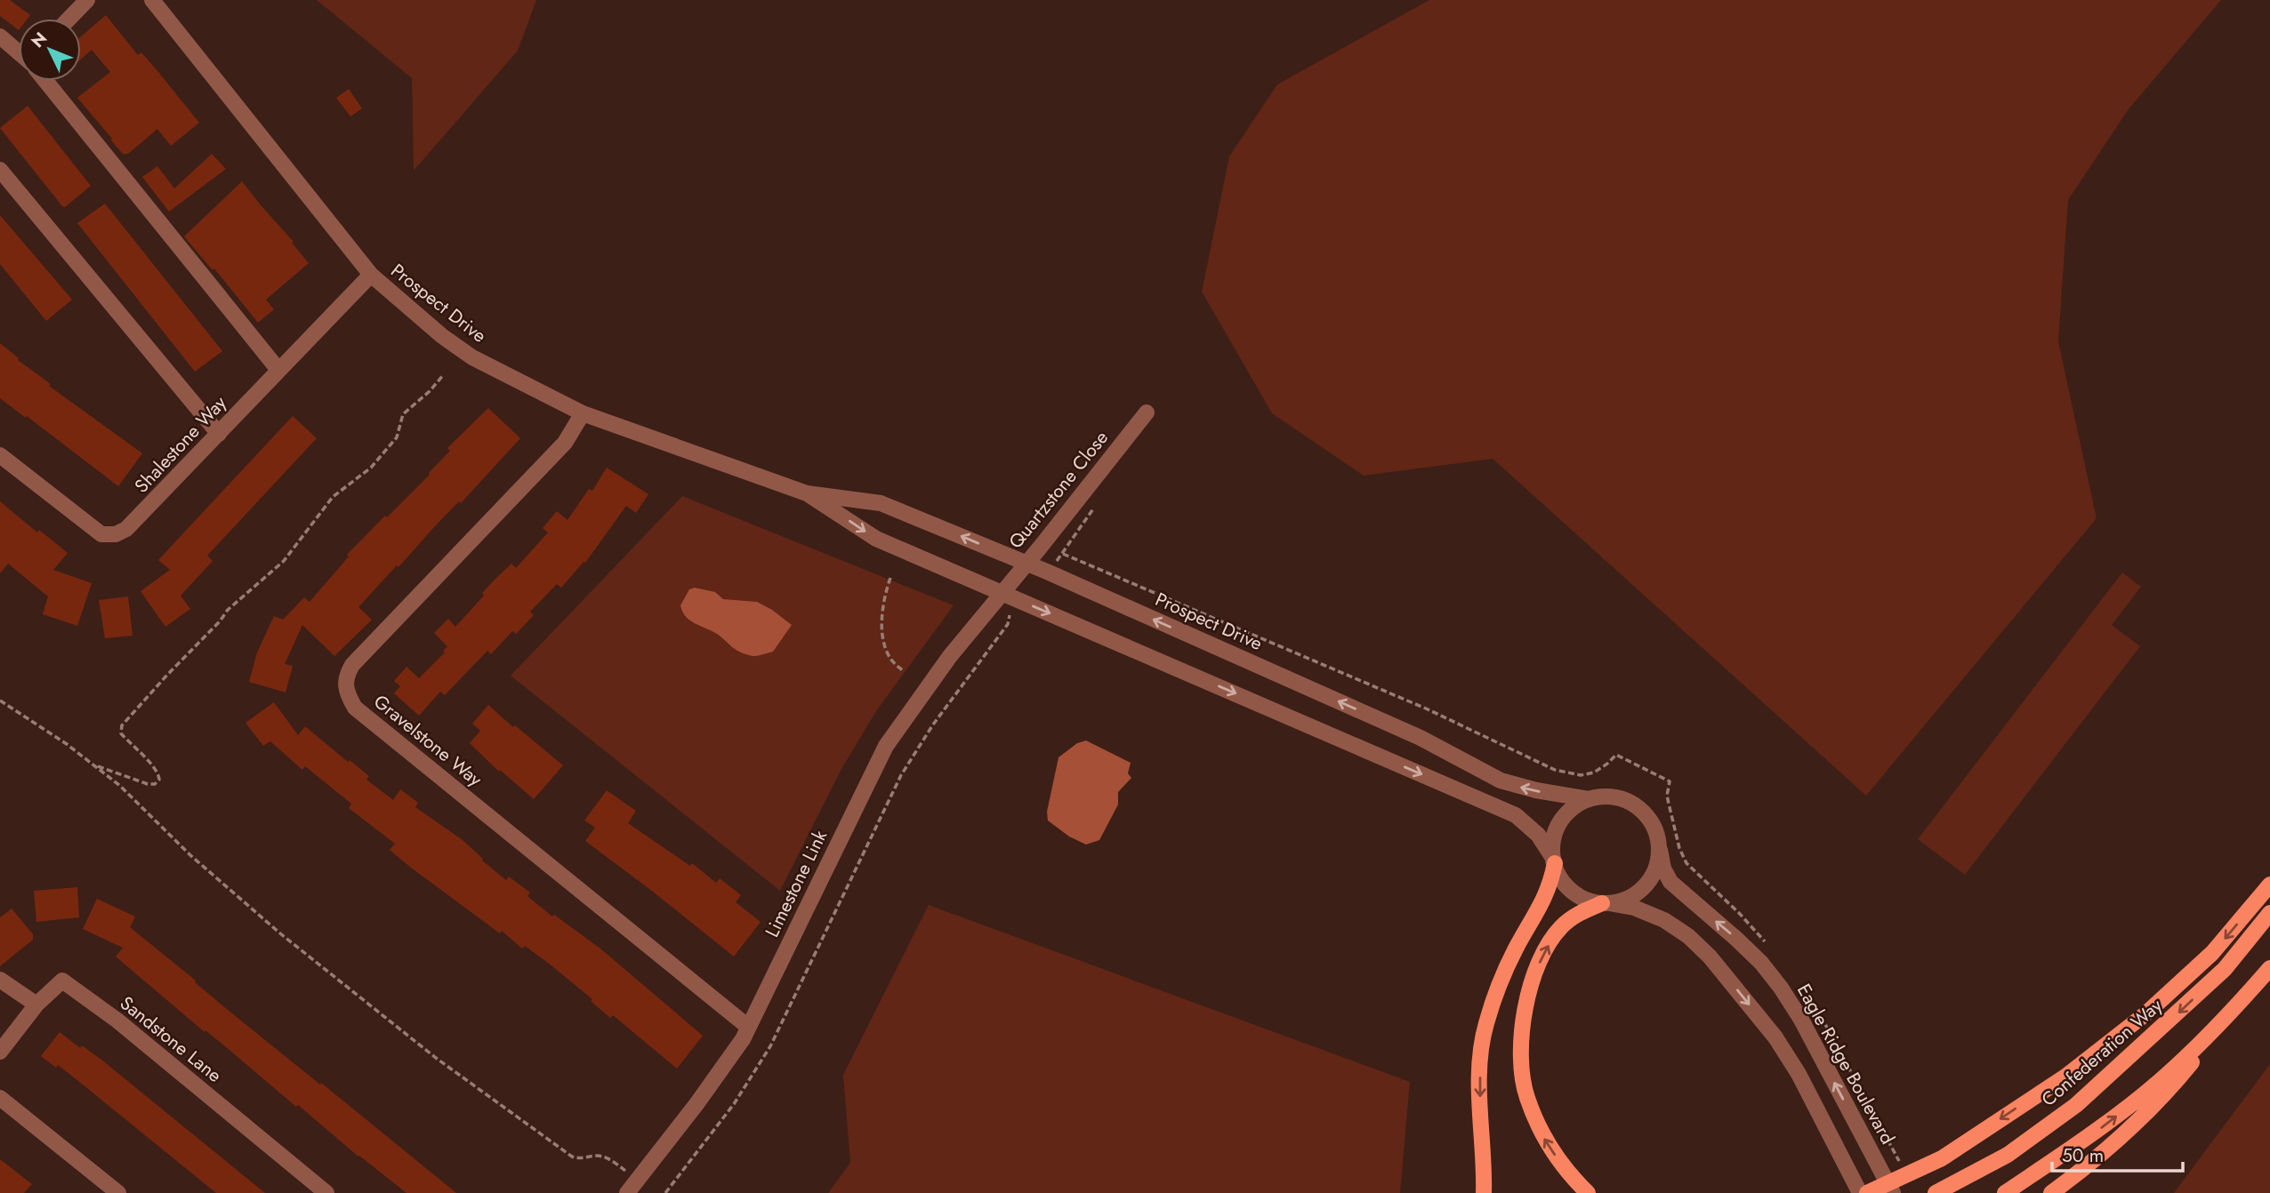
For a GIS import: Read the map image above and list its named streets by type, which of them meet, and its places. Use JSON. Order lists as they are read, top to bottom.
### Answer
{
  "streets": {
    "main road": ["Confederation Way"],
    "street": [
      "Prospect Drive",
      "Shalestone Way",
      "Quartzstone Close",
      "Gravelstone Way",
      "Limestone Link",
      "Sandstone Lane",
      "Eagle Ridge Boulevard"
    ]
  },
  "crossings": [
    ["Prospect Drive", "Shalestone Way"],
    ["Prospect Drive", "Quartzstone Close"],
    ["Prospect Drive", "Gravelstone Way"],
    ["Prospect Drive", "Limestone Link"],
    ["Prospect Drive", "Eagle Ridge Boulevard"],
    ["Quartzstone Close", "Limestone Link"],
    ["Gravelstone Way", "Limestone Link"]
  ],
  "scale_bar": "50 m",
  "north": "top left"
}
